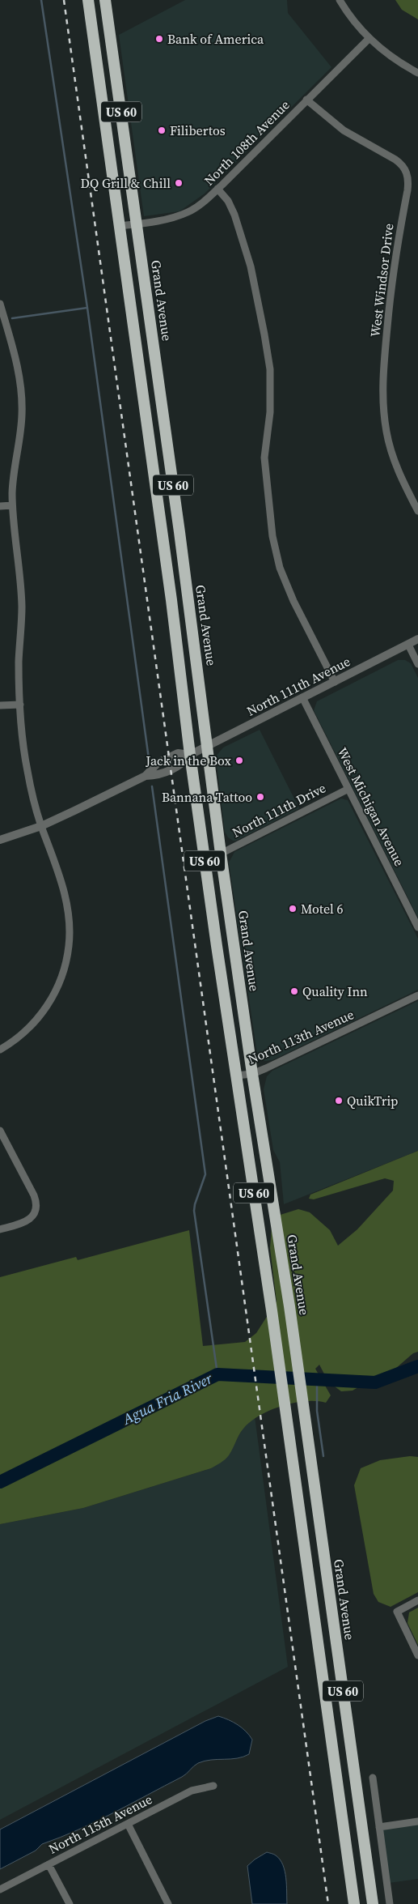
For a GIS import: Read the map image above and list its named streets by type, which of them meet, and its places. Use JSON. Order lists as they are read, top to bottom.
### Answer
{
  "streets": {
    "highway": ["US 60", "Grand Avenue"],
    "street": [
      "North 108th Avenue",
      "West Windsor Drive",
      "North 111th Avenue",
      "West Michigan Avenue",
      "North 111th Drive",
      "North 113th Avenue",
      "North 115th Avenue"
    ]
  },
  "crossings": [
    ["US 60", "North 108th Avenue"],
    ["US 60", "North 111th Avenue"],
    ["US 60", "North 113th Avenue"],
    ["North 108th Avenue", "West Windsor Drive"],
    ["North 108th Avenue", "Grand Avenue"],
    ["Grand Avenue", "North 111th Avenue"],
    ["Grand Avenue", "North 111th Drive"],
    ["Grand Avenue", "North 113th Avenue"],
    ["North 111th Avenue", "West Michigan Avenue"],
    ["West Michigan Avenue", "North 111th Drive"]
  ],
  "water": ["Agua Fria River"],
  "places": [
    "Bank of America",
    "Filibertos",
    "DQ Grill & Chill",
    "Jack in the Box",
    "Bannana Tattoo",
    "Motel 6",
    "Quality Inn",
    "QuikTrip"
  ]
}
